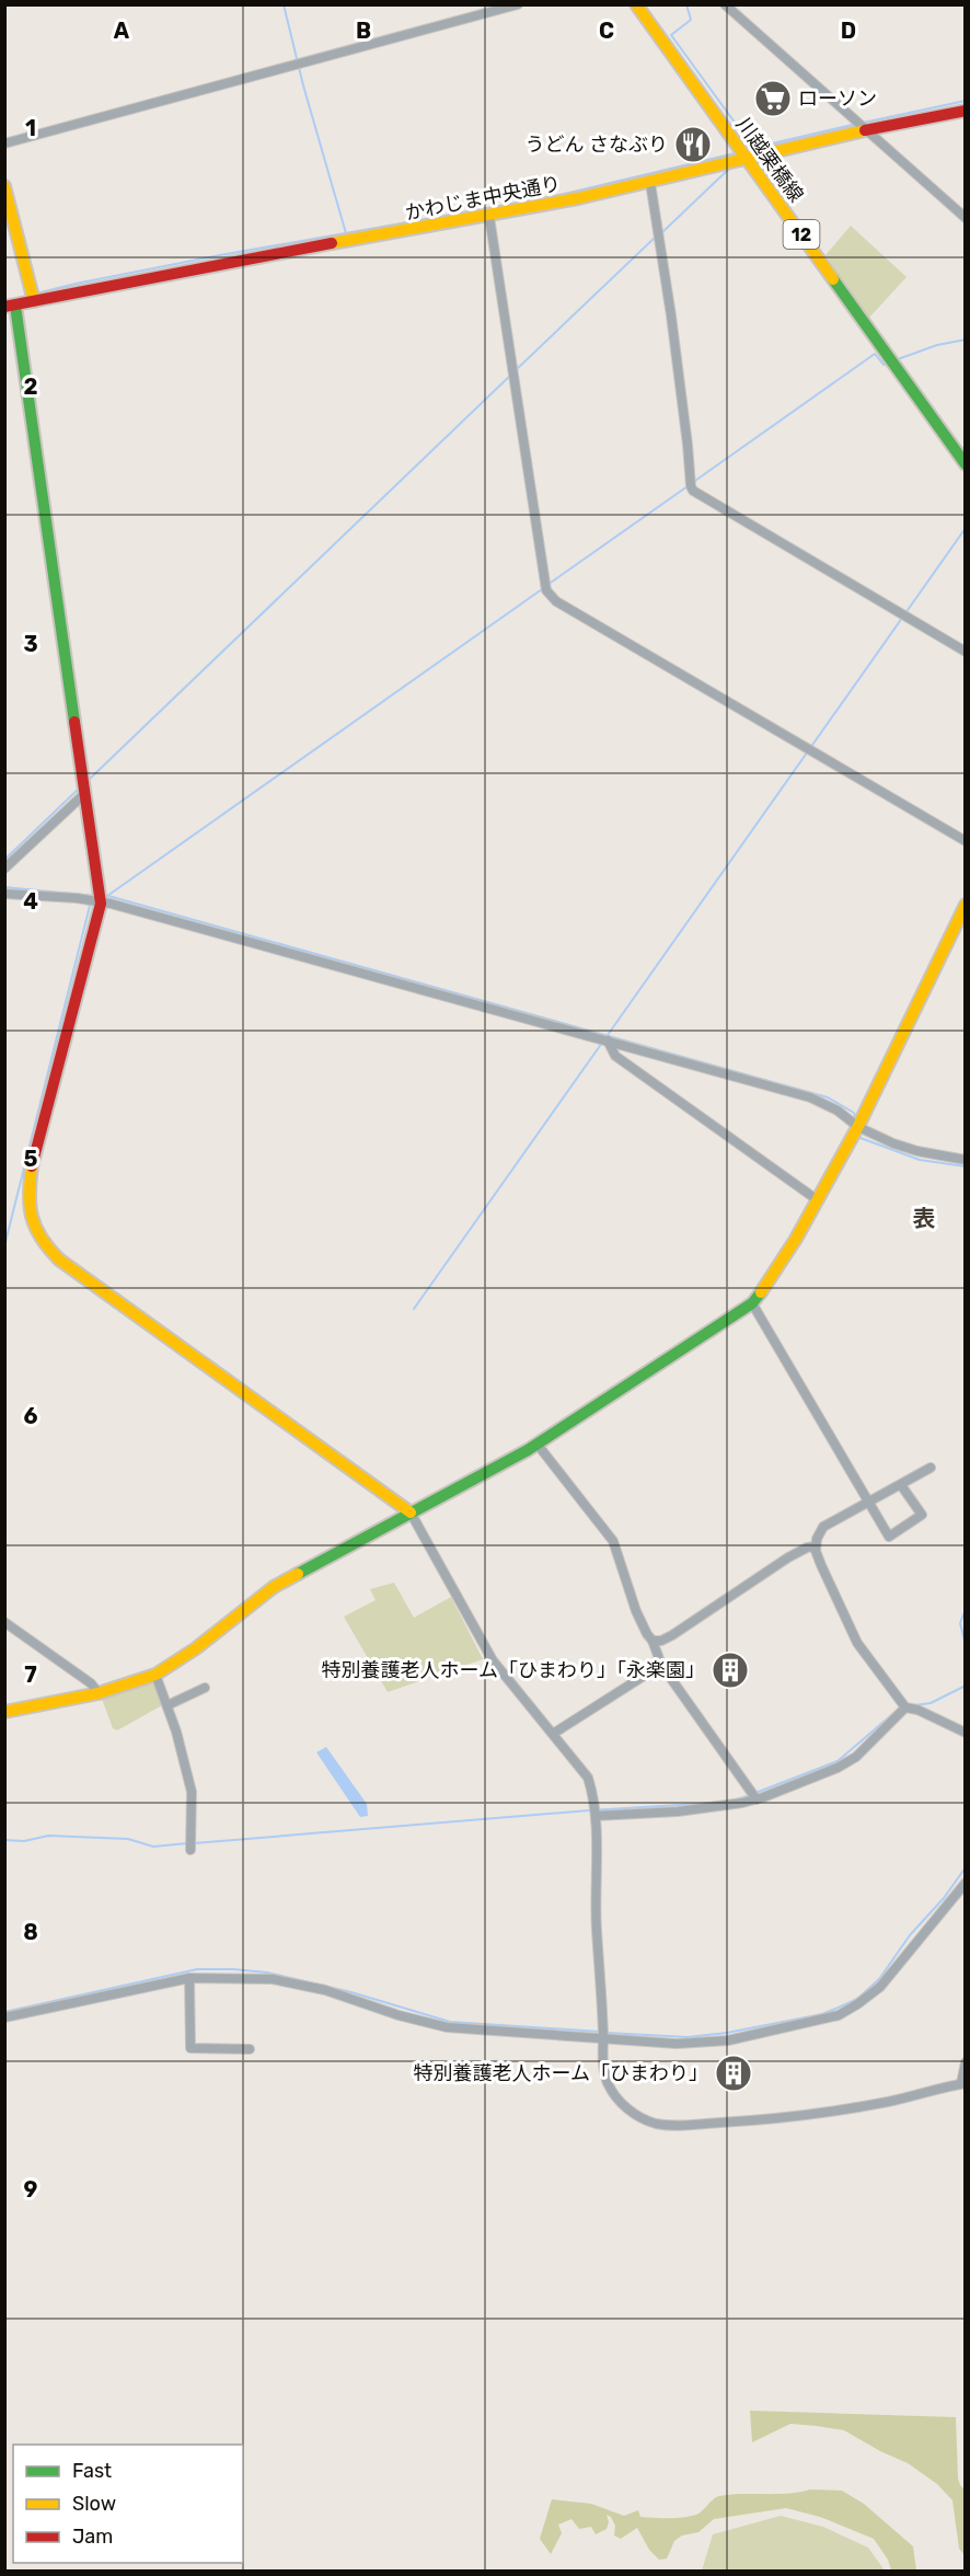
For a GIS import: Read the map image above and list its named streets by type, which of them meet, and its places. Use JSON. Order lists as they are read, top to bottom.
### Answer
{
  "streets": {
    "street": ["川越栗橋線", "かわじま中央通り", "12"]
  },
  "crossings": [
    ["川越栗橋線", "かわじま中央通り"]
  ],
  "districts": ["表"],
  "places": {
    "supermarket": ["ローソン"],
    "restaurant": ["うどん さなぶり"],
    "building": ["特別養護老人ホーム「ひまわり」「永楽園」", "特別養護老人ホーム「ひまわり」"]
  },
  "legend": ["Fast", "Slow", "Jam"],
  "grid": {
    "columns": [
      "A",
      "B",
      "C",
      "D"
    ],
    "rows": [
      "1",
      "2",
      "3",
      "4",
      "5",
      "6",
      "7",
      "8",
      "9"
    ]
  }
}
